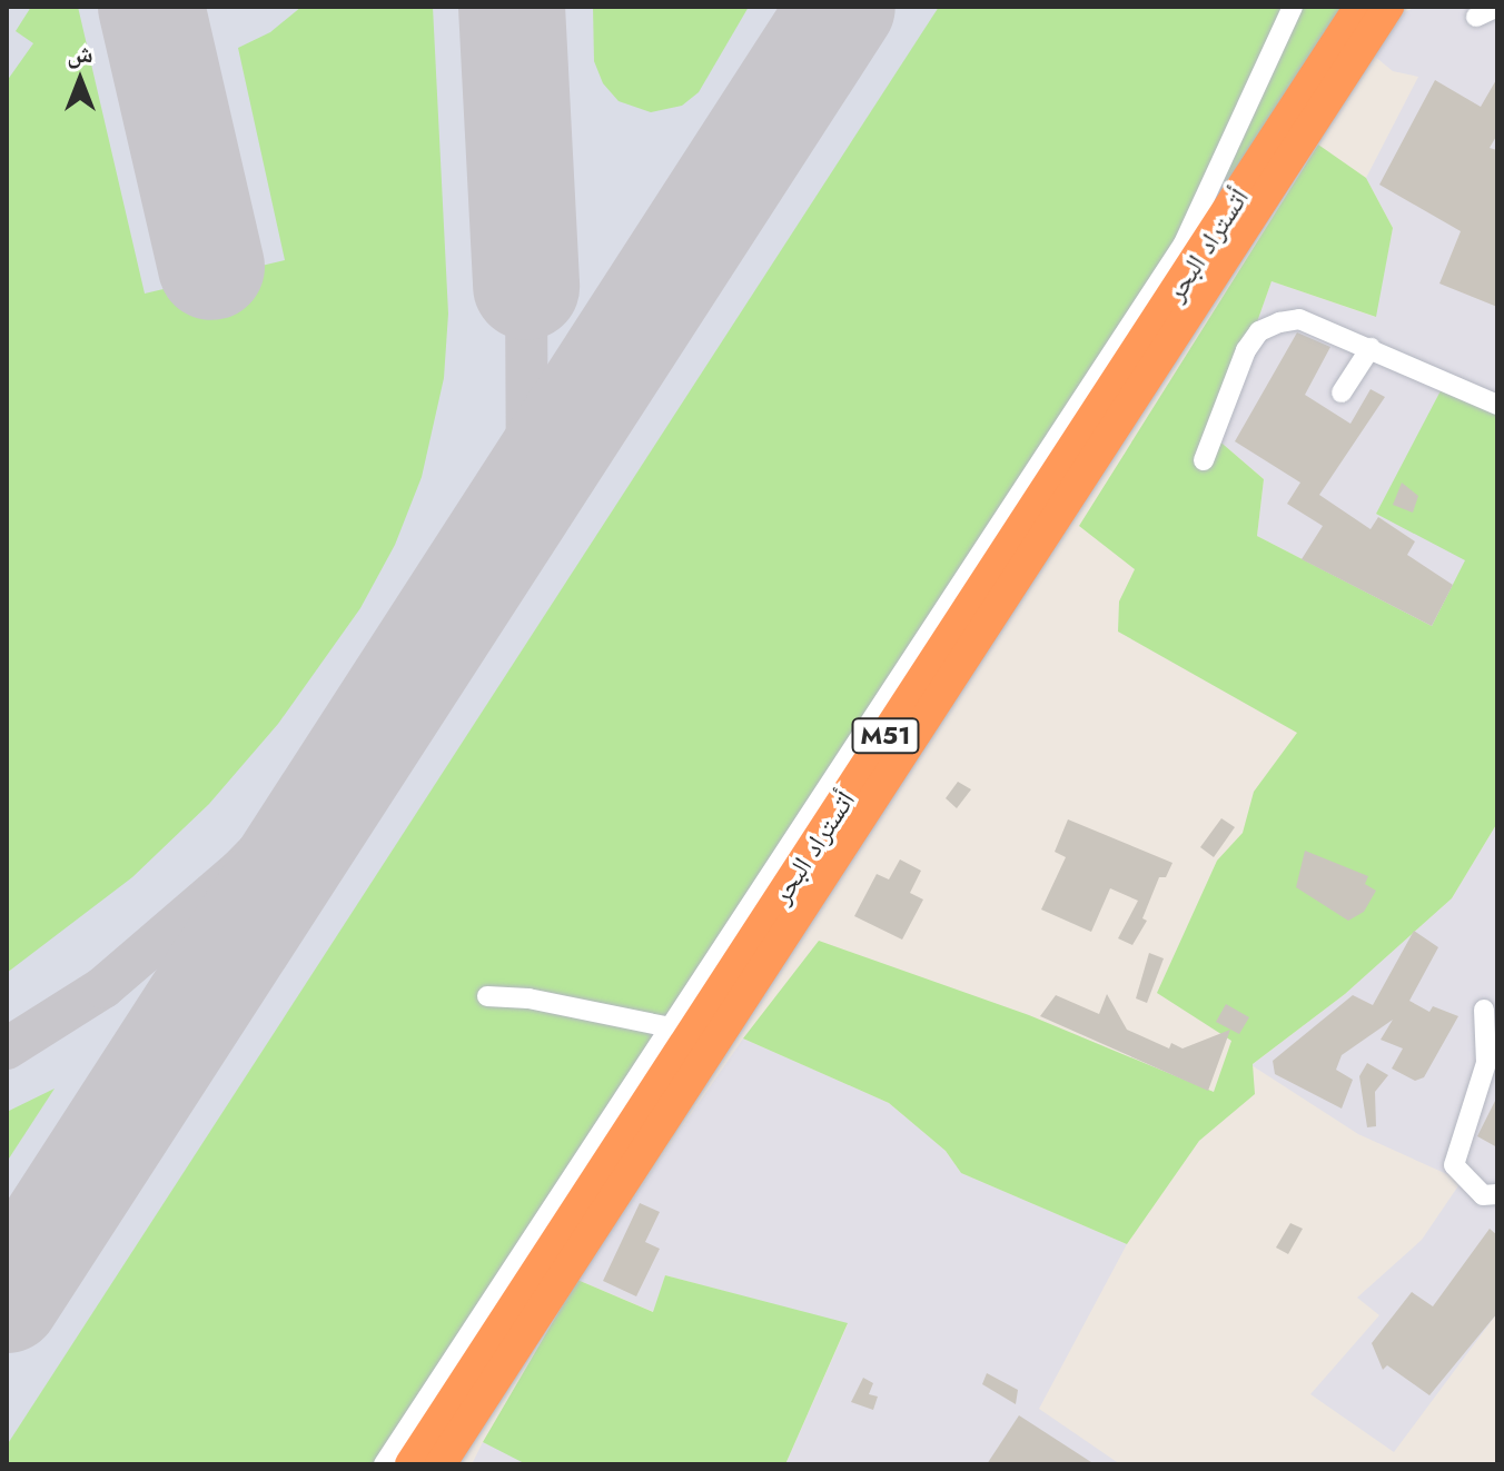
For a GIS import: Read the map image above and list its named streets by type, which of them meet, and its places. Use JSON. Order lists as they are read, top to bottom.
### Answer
{
  "streets": {
    "highway": ["أتستراد البحر", "M51"]
  },
  "north": "top"
}
